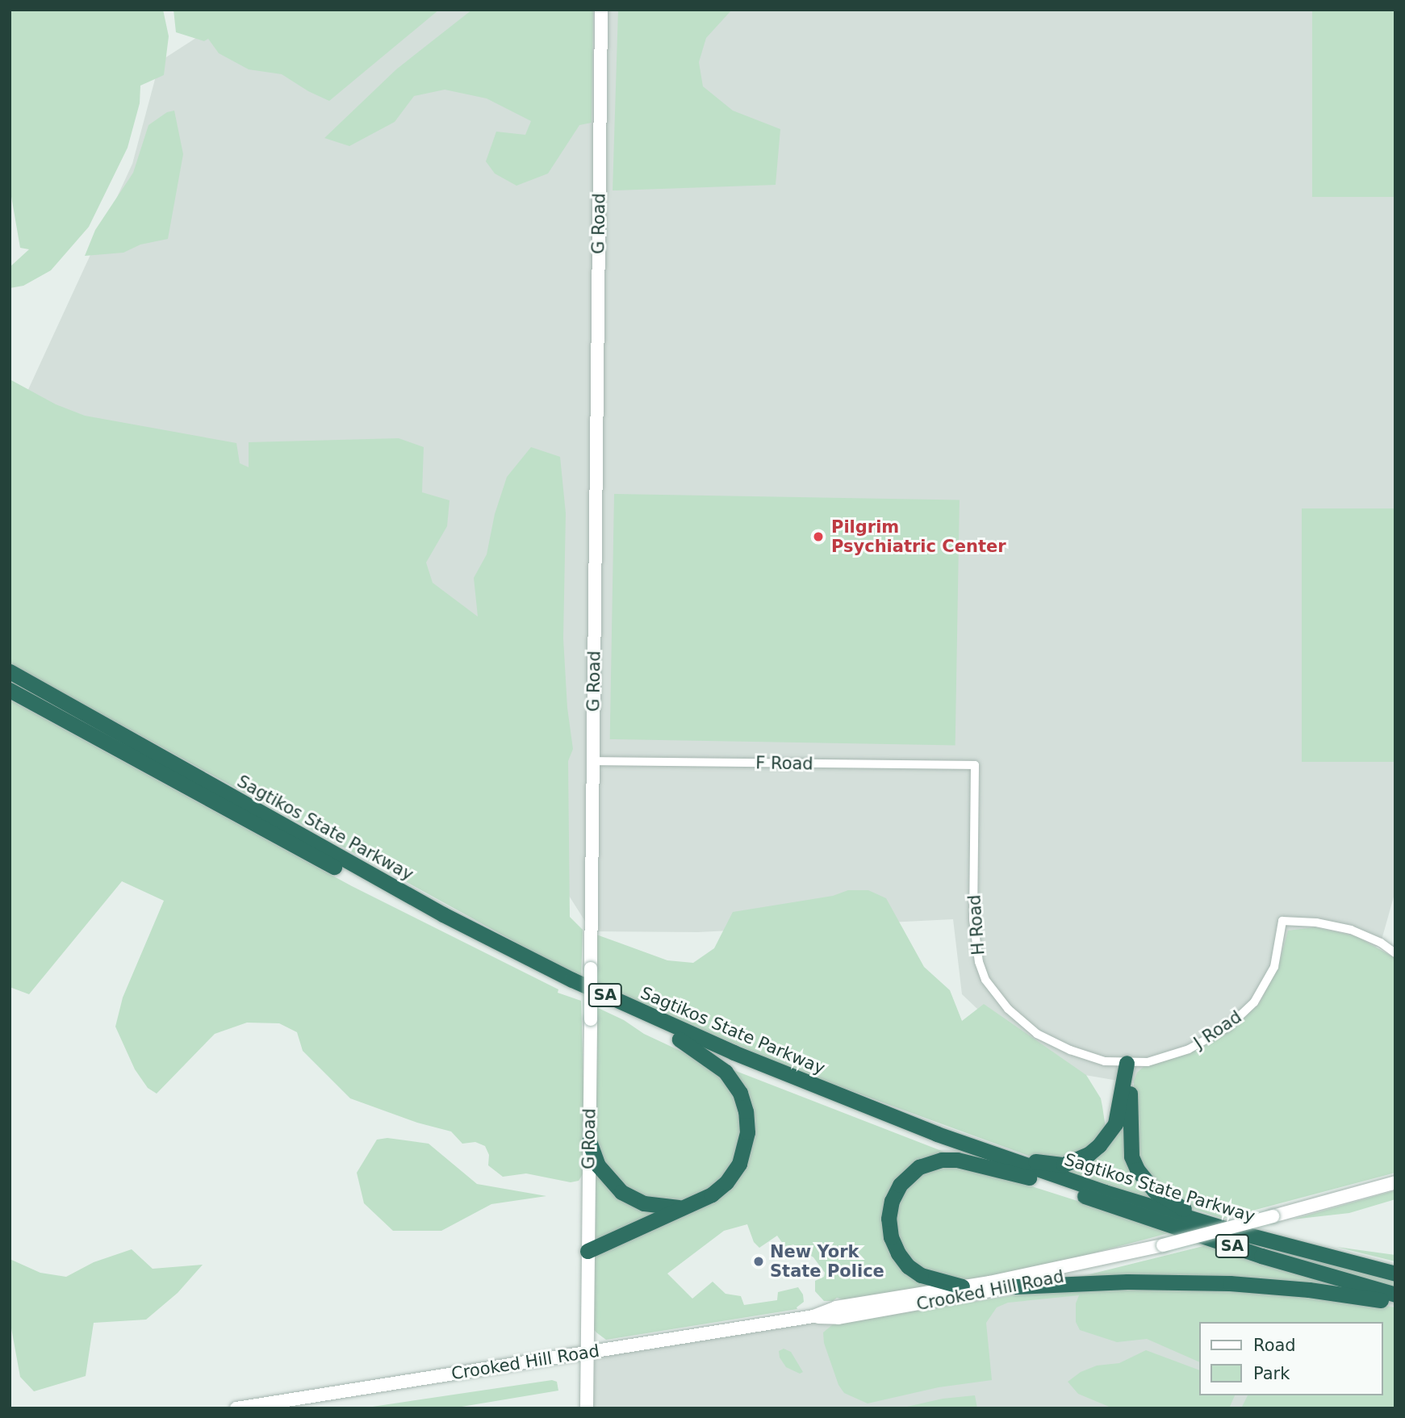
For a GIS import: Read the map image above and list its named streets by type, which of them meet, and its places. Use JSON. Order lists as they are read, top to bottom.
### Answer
{
  "streets": {
    "highway": ["Sagtikos State Parkway", "SA"],
    "main road": ["G Road", "Crooked Hill Road"],
    "street": ["F Road", "H Road", "J Road"]
  },
  "crossings": [
    ["G Road", "F Road"],
    ["G Road", "Crooked Hill Road"],
    ["F Road", "H Road"],
    ["H Road", "J Road"]
  ],
  "places": ["Pilgrim Psychiatric Center", "New York State Police"],
  "legend": ["Road", "Park"]
}
